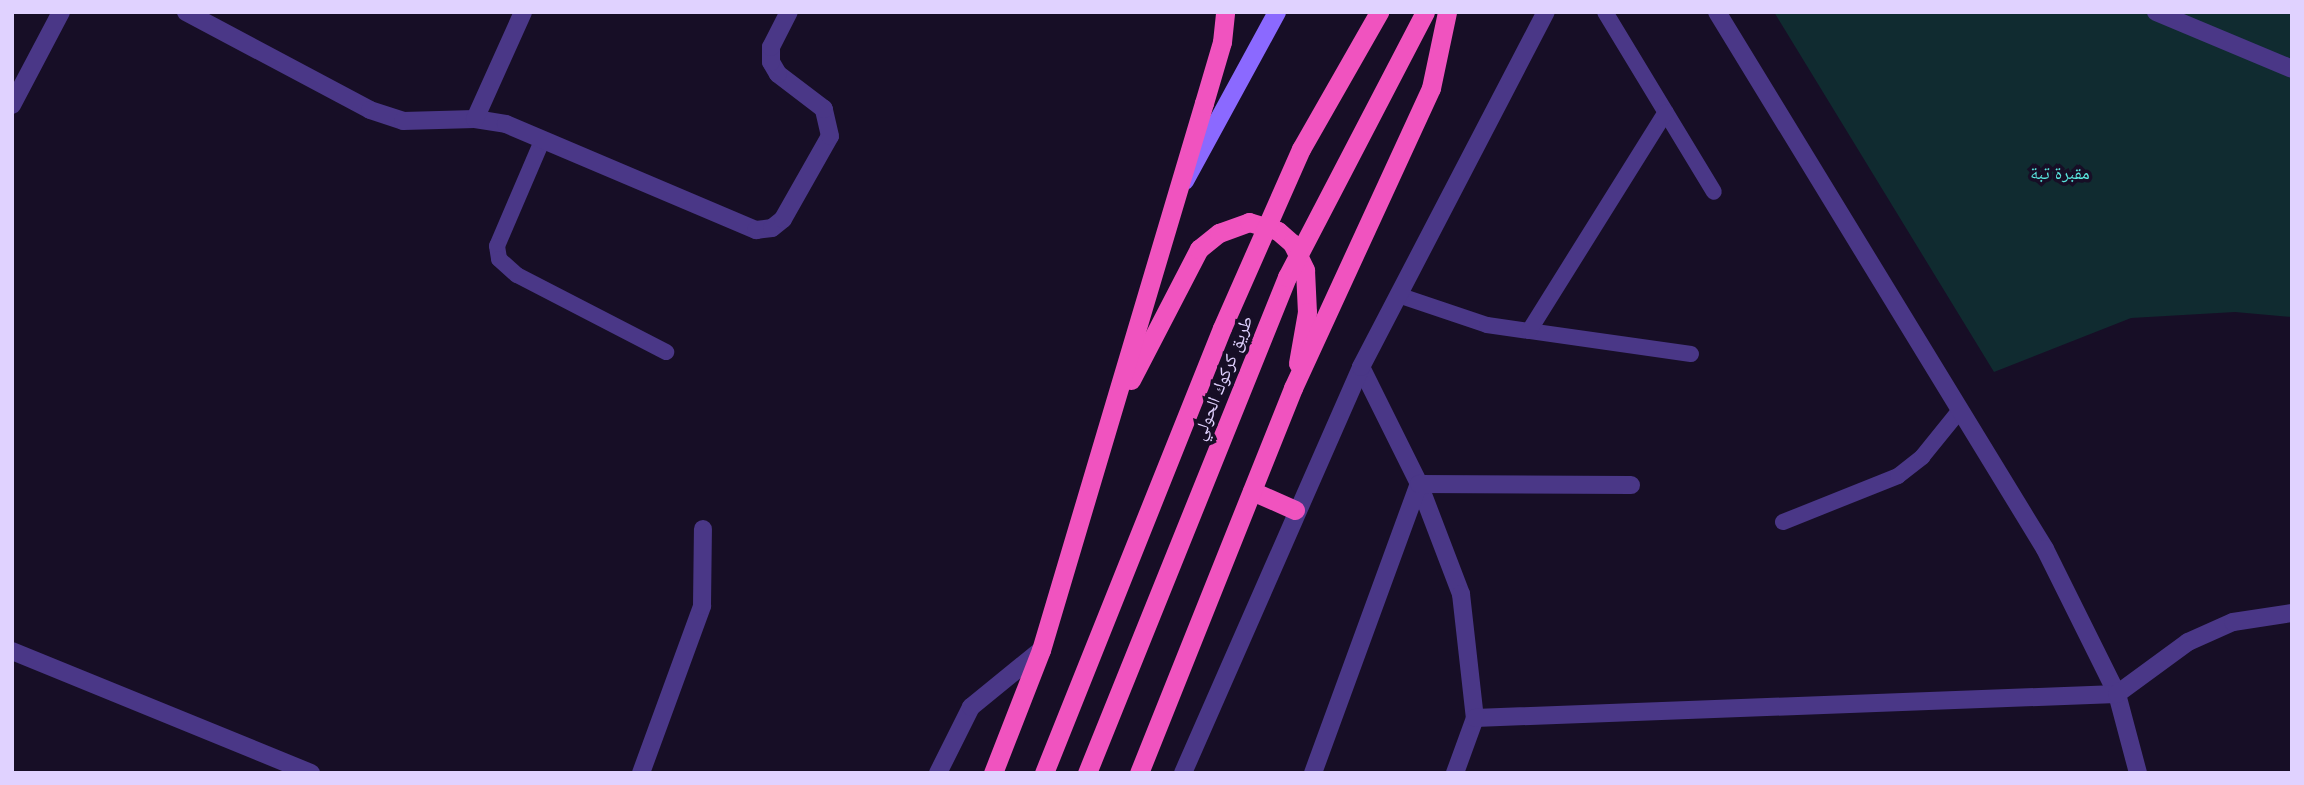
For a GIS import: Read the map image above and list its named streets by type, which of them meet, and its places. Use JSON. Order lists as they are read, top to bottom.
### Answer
{
  "streets": {
    "highway": ["طريق كركوك الحولي"]
  },
  "parks": ["مقبرة تبة"]
}
